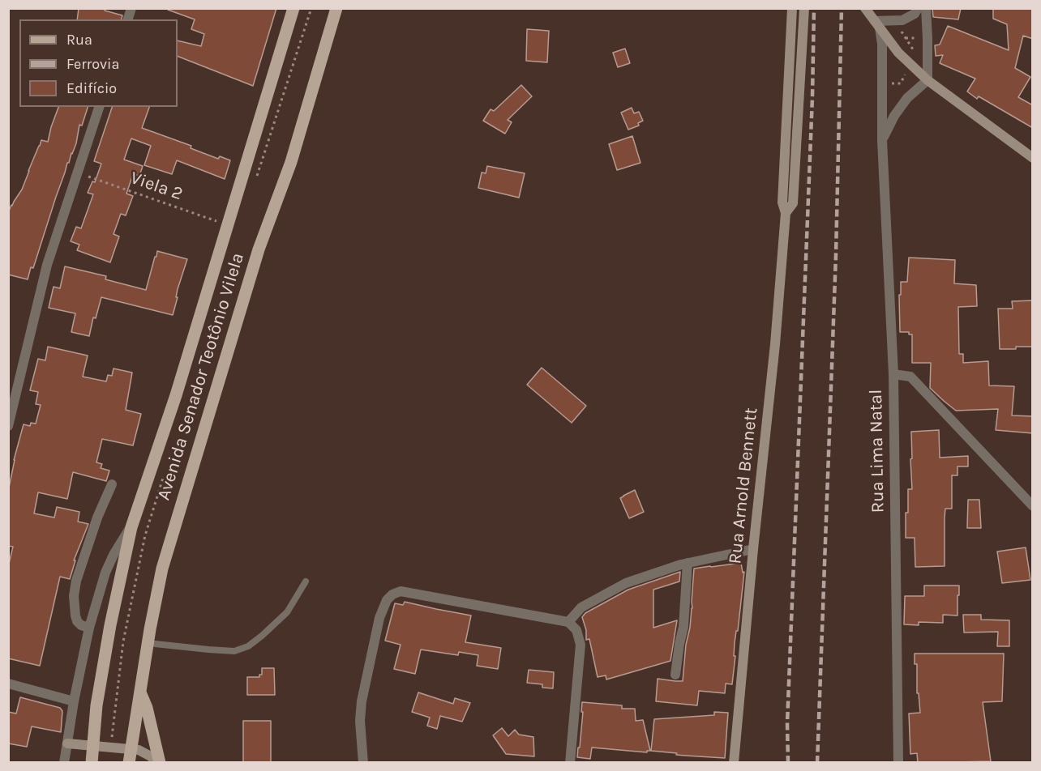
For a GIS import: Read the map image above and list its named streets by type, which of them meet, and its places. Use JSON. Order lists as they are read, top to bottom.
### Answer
{
  "streets": {
    "main road": ["Avenida Senador Teotônio Vilela"],
    "street": ["Rua Lima Natal", "Rua Arnold Bennett"],
    "path": ["Viela 2"]
  },
  "crossings": [
    ["Viela 2", "Avenida Senador Teotônio Vilela"]
  ],
  "legend": ["Rua", "Ferrovia", "Edifício"]
}
